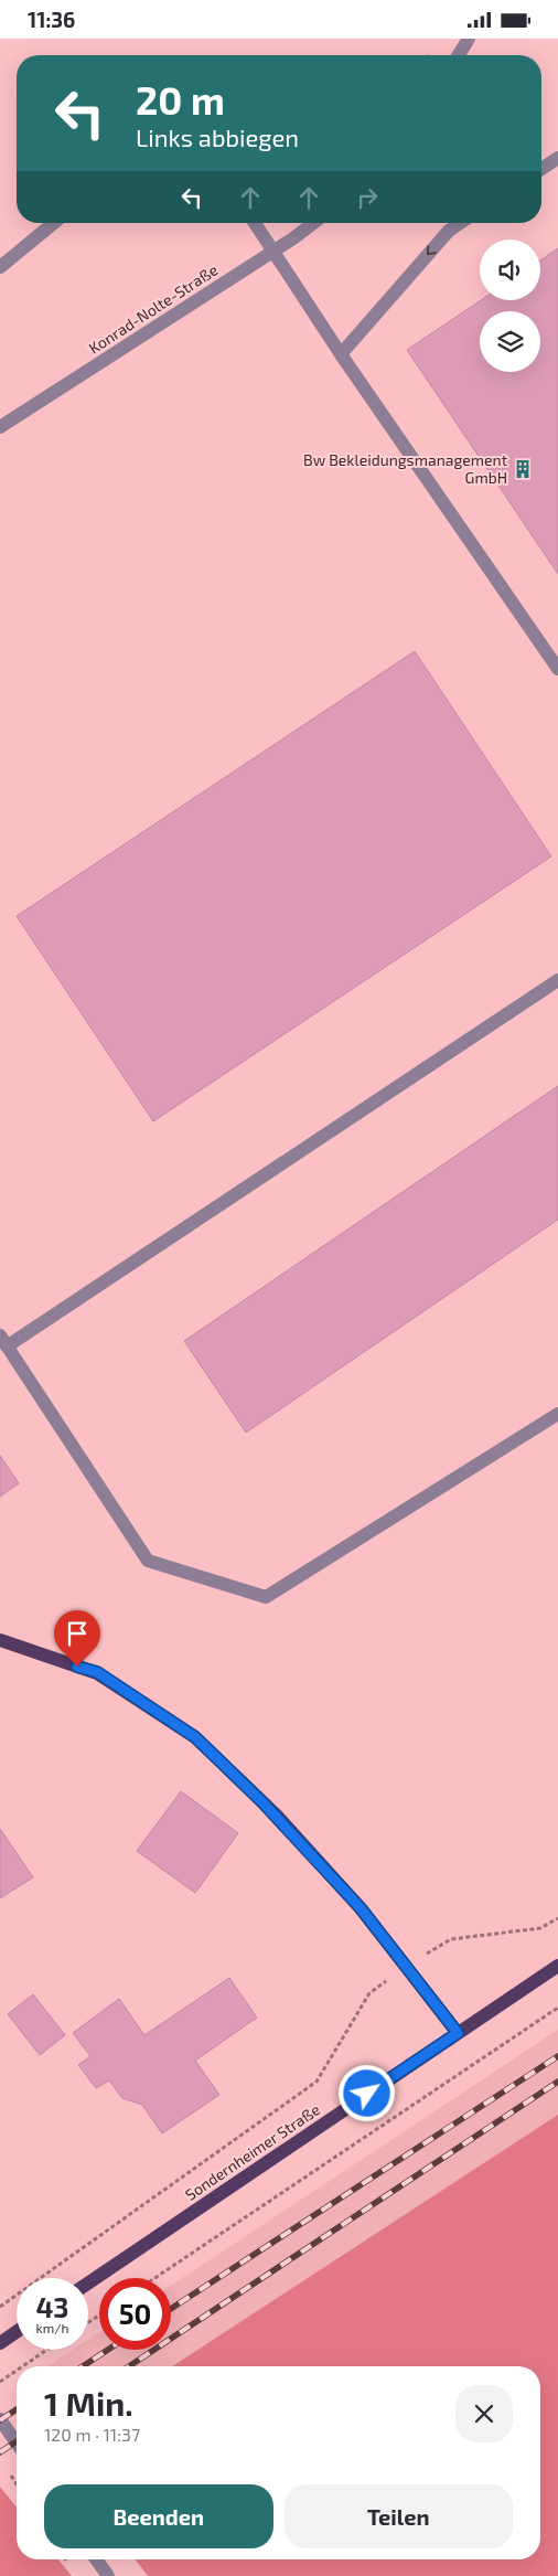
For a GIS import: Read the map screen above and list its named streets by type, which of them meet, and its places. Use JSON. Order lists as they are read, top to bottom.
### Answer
{
  "streets": {
    "main road": ["Sondernheimer Straße"],
    "street": ["Konrad-Nolte-Straße"]
  },
  "places": {
    "building": ["Bw Bekleidungsmanagement GmbH"]
  },
  "page": {
    "status": "11:36",
    "turn": ["20 m", "Links abbiegen"],
    "speed": "43 km/h",
    "limit": "50",
    "heading": ["1 Min.", "120 m · 11:37"],
    "buttons": ["Beenden", "Teilen"]
  }
}
